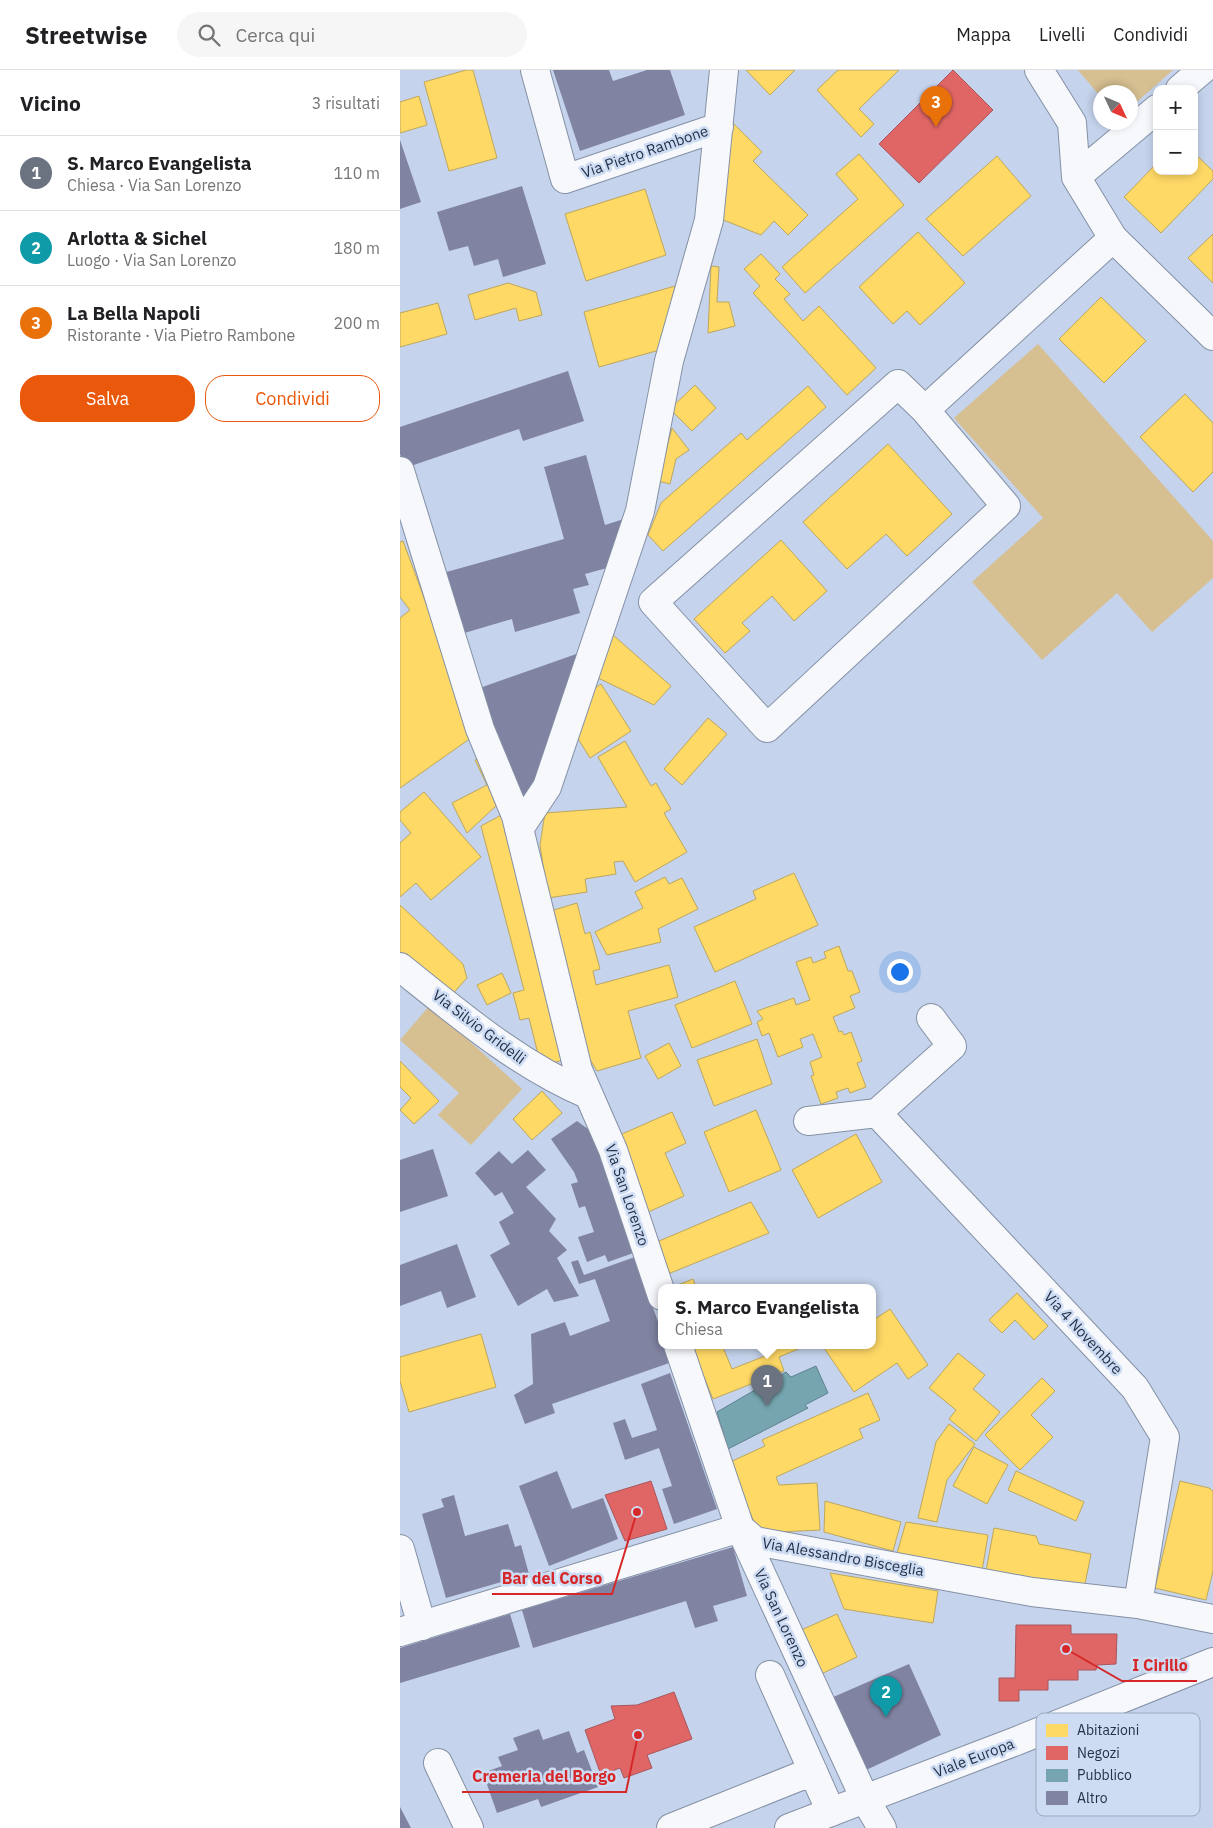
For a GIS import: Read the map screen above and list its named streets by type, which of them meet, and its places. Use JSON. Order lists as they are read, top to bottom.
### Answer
{
  "streets": {
    "street": [
      "Via Pietro Rambone",
      "Via Silvio Gridelli",
      "Via San Lorenzo",
      "Via 4 Novembre",
      "Via Alessandro Bisceglia",
      "Viale Europa"
    ]
  },
  "crossings": [
    ["Via Silvio Gridelli", "Via San Lorenzo"],
    ["Via San Lorenzo", "Via Alessandro Bisceglia"],
    ["Via San Lorenzo", "Viale Europa"],
    ["Via 4 Novembre", "Via Alessandro Bisceglia"]
  ],
  "places": ["Bar del Corso", "I Cirillo", "Cremeria del Borgo"],
  "legend": [
    "Abitazioni",
    "Negozi",
    "Pubblico",
    "Altro"
  ],
  "north": "bottom right",
  "page": {
    "header": "Streetwise",
    "search": "Cerca qui",
    "nav": ["Mappa", "Livelli", "Condividi"],
    "heading": ["Vicino", "3 risultati"],
    "map_buttons": ["+", "−"],
    "pins": ["3", "1", "2"],
    "list": [
      {
        "mark": "1",
        "name": "S. Marco Evangelista",
        "note": "Chiesa · Via San Lorenzo",
        "value": "110 m"
      },
      {
        "mark": "2",
        "name": "Arlotta & Sichel",
        "note": "Luogo · Via San Lorenzo",
        "value": "180 m"
      },
      {
        "mark": "3",
        "name": "La Bella Napoli",
        "note": "Ristorante · Via Pietro Rambone",
        "value": "200 m"
      }
    ],
    "buttons": ["Salva", "Condividi"],
    "popup": ["S. Marco Evangelista", "Chiesa"]
  }
}
